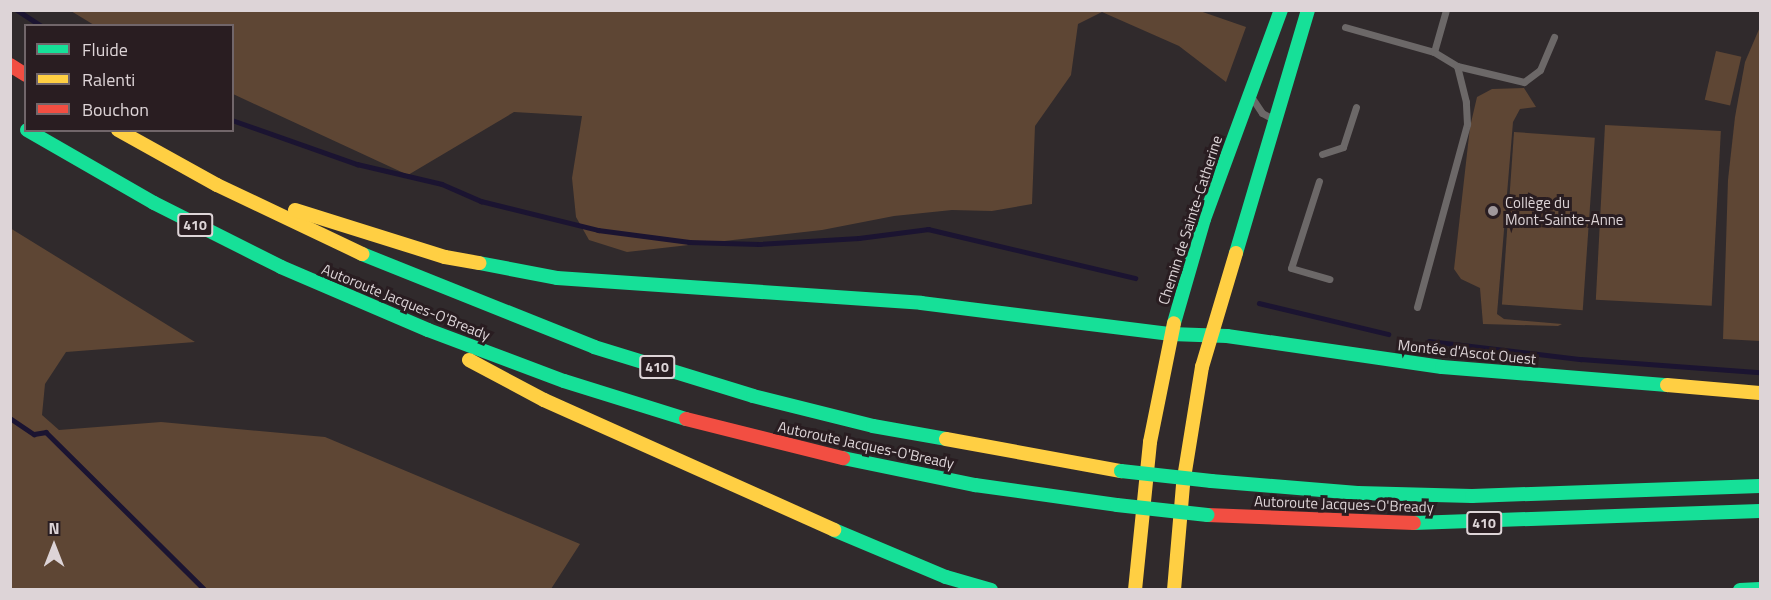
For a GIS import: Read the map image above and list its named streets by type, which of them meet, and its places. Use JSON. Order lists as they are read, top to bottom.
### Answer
{
  "streets": {
    "main road": [
      "Chemin de Sainte-Catherine",
      "410",
      "Autoroute Jacques-O'Bready",
      "Montée d'Ascot Ouest"
    ]
  },
  "crossings": [
    ["Chemin de Sainte-Catherine", "Montée d'Ascot Ouest"],
    ["Autoroute Jacques-O'Bready", "Montée d'Ascot Ouest"]
  ],
  "places": ["Collège du Mont-Sainte-Anne"],
  "legend": ["Fluide", "Ralenti", "Bouchon"],
  "north": "top"
}
